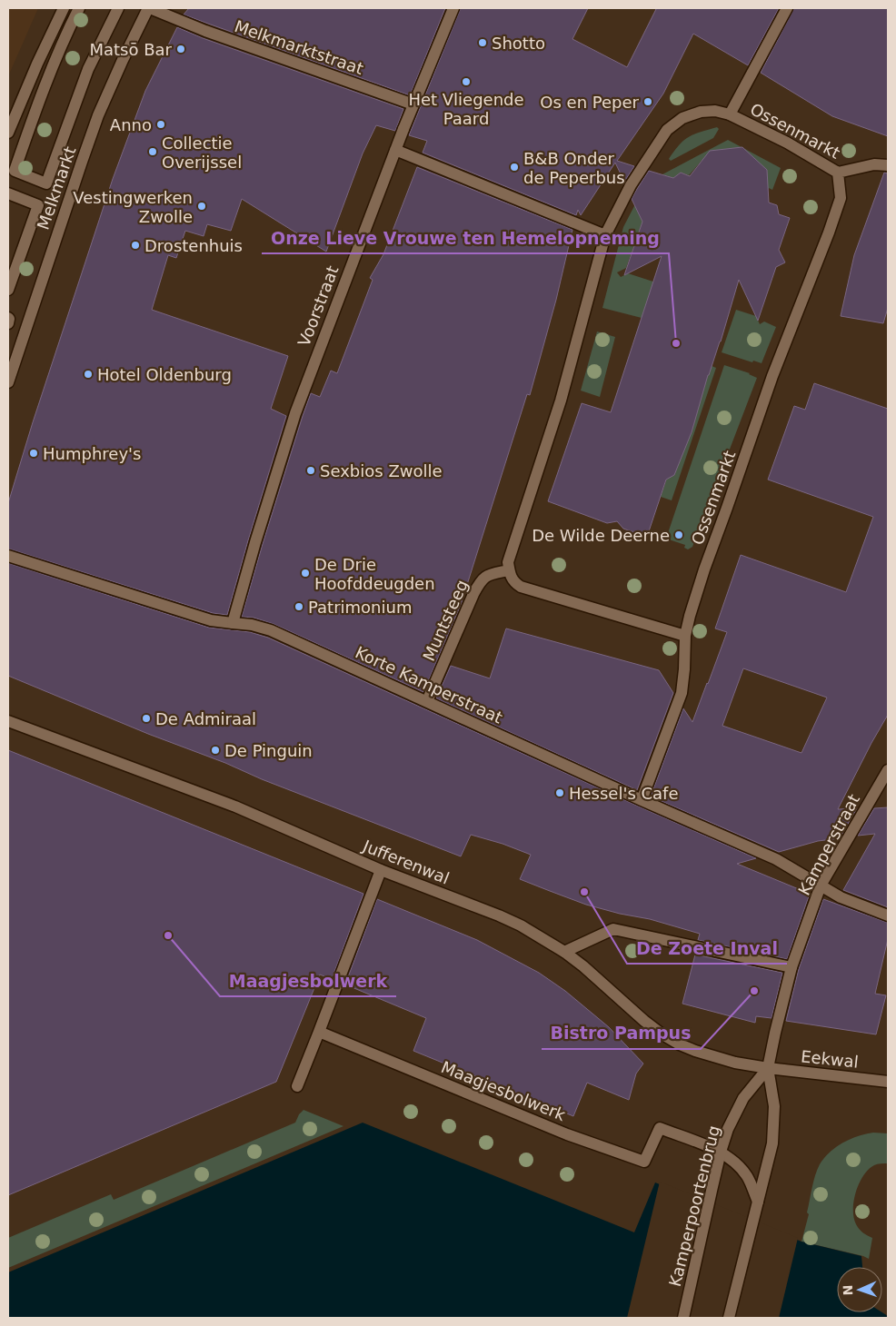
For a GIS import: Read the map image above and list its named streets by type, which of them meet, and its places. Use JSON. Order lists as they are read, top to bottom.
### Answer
{
  "streets": {
    "street": [
      "Melkmarktstraat",
      "Ossenmarkt",
      "Melkmarkt",
      "Voorstraat",
      "Muntsteeg",
      "Korte Kamperstraat",
      "Kamperstraat",
      "Jufferenwal",
      "Eekwal",
      "Maagjesbolwerk",
      "Kamperpoortenbrug"
    ]
  },
  "crossings": [
    ["Melkmarktstraat", "Melkmarkt"],
    ["Melkmarktstraat", "Voorstraat"],
    ["Ossenmarkt", "Muntsteeg"],
    ["Ossenmarkt", "Korte Kamperstraat"],
    ["Voorstraat", "Korte Kamperstraat"],
    ["Muntsteeg", "Korte Kamperstraat"],
    ["Korte Kamperstraat", "Kamperstraat"],
    ["Kamperstraat", "Jufferenwal"],
    ["Kamperstraat", "Eekwal"],
    ["Kamperstraat", "Kamperpoortenbrug"],
    ["Jufferenwal", "Eekwal"],
    ["Jufferenwal", "Kamperpoortenbrug"],
    ["Eekwal", "Kamperpoortenbrug"],
    ["Maagjesbolwerk", "Kamperpoortenbrug"]
  ],
  "places": [
    "Shotto",
    "Matsō Bar",
    "Het Vliegende Paard",
    "Os en Peper",
    "Anno",
    "Collectie Overijssel",
    "B&B Onder de Peperbus",
    "Vestingwerken Zwolle",
    "Drostenhuis",
    "Onze Lieve Vrouwe ten Hemelopneming",
    "Hotel Oldenburg",
    "Humphrey's",
    "Sexbios Zwolle",
    "De Wilde Deerne",
    "De Drie Hoofddeugden",
    "Patrimonium",
    "De Admiraal",
    "De Pinguin",
    "Hessel's Cafe",
    "De Zoete Inval",
    "Maagjesbolwerk",
    "Bistro Pampus"
  ],
  "north": "left"
}
